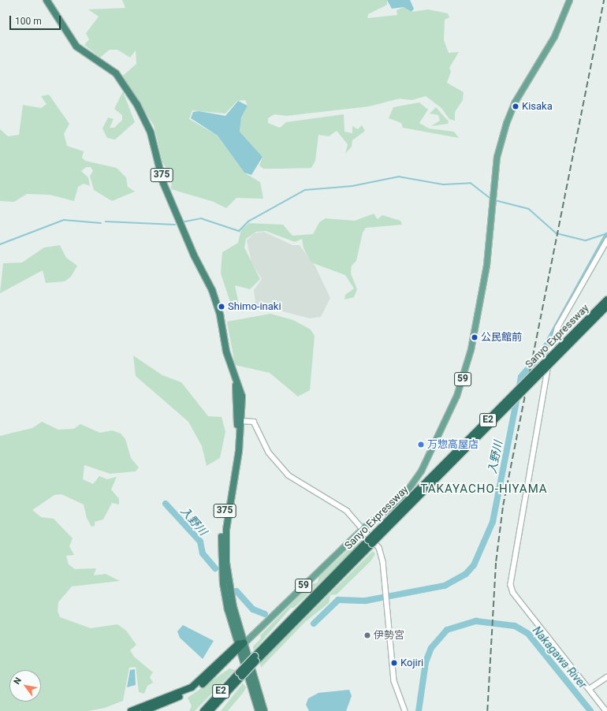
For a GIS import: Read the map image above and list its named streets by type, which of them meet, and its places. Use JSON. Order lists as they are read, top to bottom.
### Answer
{
  "streets": {
    "highway": ["375", "Sanyo Expressway", "E2"],
    "main road": ["59"]
  },
  "crossings": [
    ["375", "59"]
  ],
  "districts": ["TAKAYACHO-HIYAMA"],
  "water": ["入野川", "Nakagawa River"],
  "places": [
    "Kisaka",
    "Shimo-inaki",
    "公民館前",
    "万惣高屋店",
    "伊勢宮",
    "Kojiri"
  ],
  "scale_bar": "100 m",
  "north": "top left"
}
